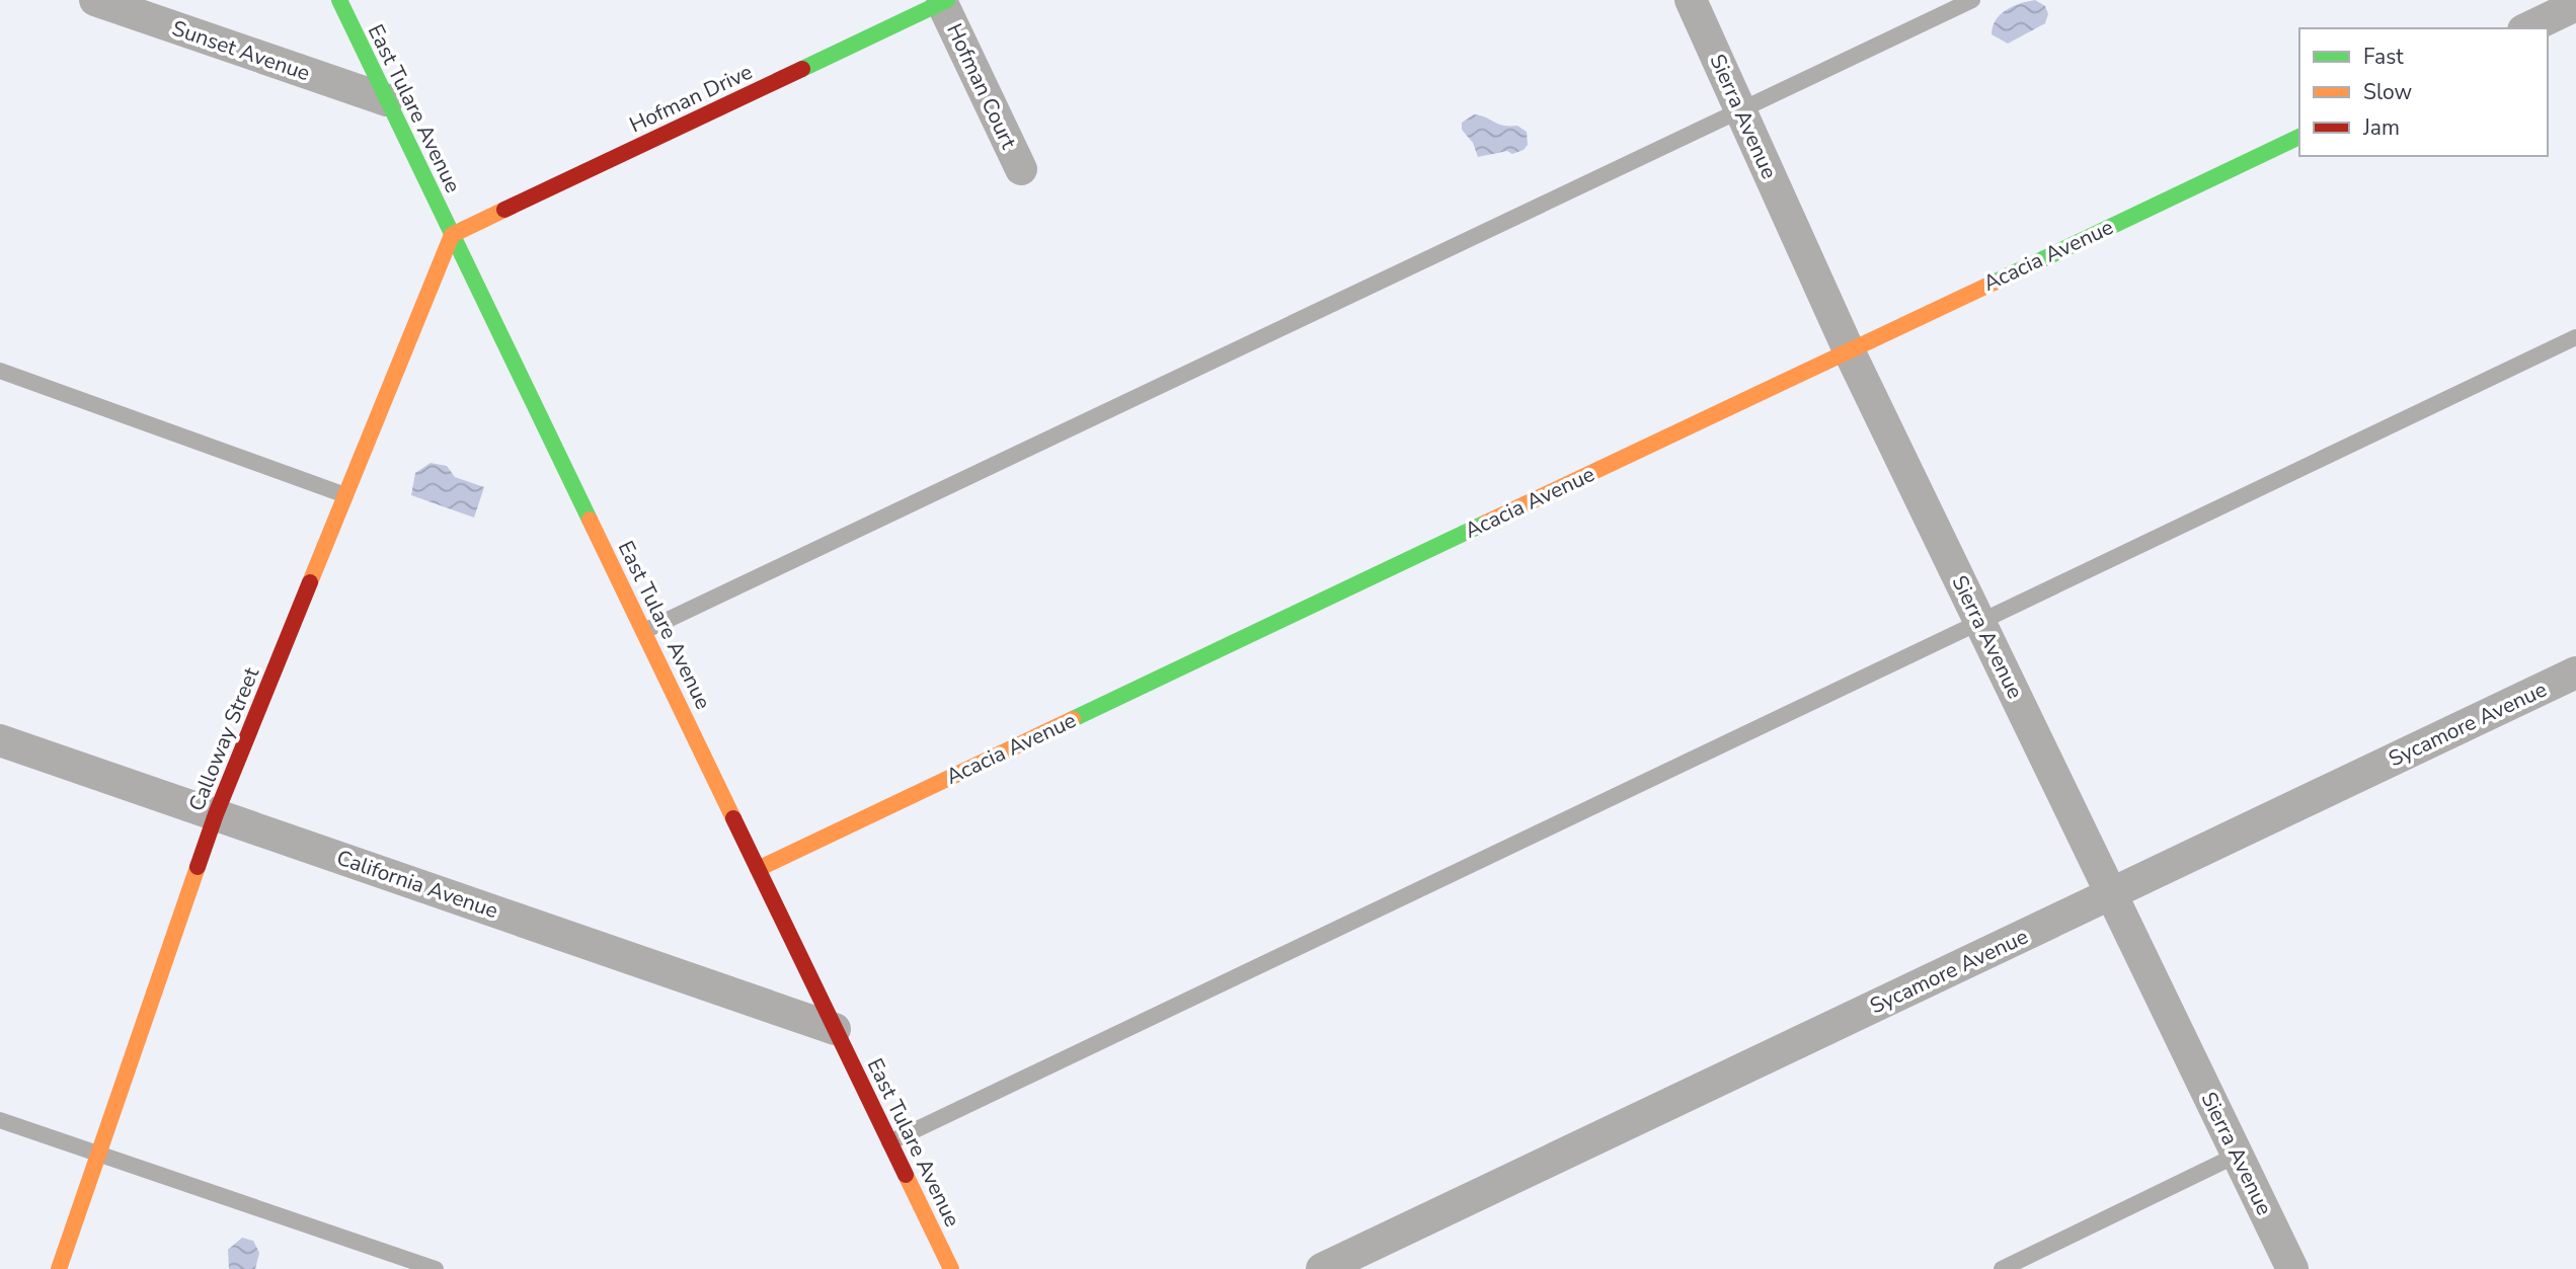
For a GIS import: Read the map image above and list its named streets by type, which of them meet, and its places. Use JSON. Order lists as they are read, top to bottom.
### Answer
{
  "streets": {
    "street": [
      "Sunset Avenue",
      "Hofman Court",
      "Hofman Drive",
      "East Tulare Avenue",
      "Sierra Avenue",
      "Acacia Avenue",
      "Sycamore Avenue",
      "Calloway Street",
      "California Avenue"
    ]
  },
  "crossings": [
    ["Sunset Avenue", "East Tulare Avenue"],
    ["Hofman Court", "Hofman Drive"],
    ["Hofman Drive", "East Tulare Avenue"],
    ["Hofman Drive", "Calloway Street"],
    ["East Tulare Avenue", "Acacia Avenue"],
    ["East Tulare Avenue", "Calloway Street"],
    ["East Tulare Avenue", "California Avenue"],
    ["Sierra Avenue", "Acacia Avenue"],
    ["Sierra Avenue", "Sycamore Avenue"],
    ["Calloway Street", "California Avenue"]
  ],
  "legend": ["Fast", "Slow", "Jam"]
}
